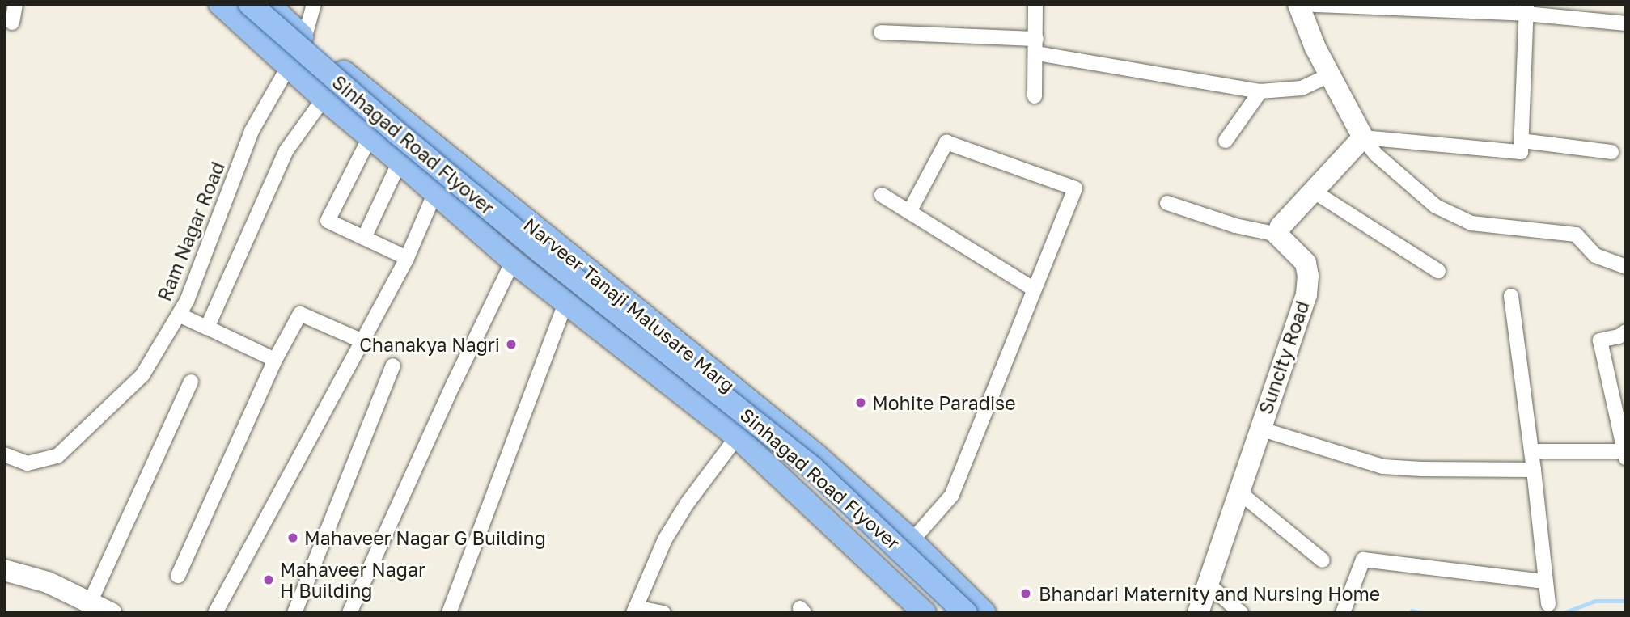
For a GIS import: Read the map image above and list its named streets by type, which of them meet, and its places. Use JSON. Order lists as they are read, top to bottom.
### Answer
{
  "streets": {
    "main road": ["Sinhagad Road Flyover", "Narveer Tanaji Malusare Marg"],
    "street": ["Ram Nagar Road", "Suncity Road"]
  },
  "crossings": [
    ["Ram Nagar Road", "Narveer Tanaji Malusare Marg"]
  ],
  "places": [
    "Chanakya Nagri",
    "Mohite Paradise",
    "Mahaveer Nagar G Building",
    "Mahaveer Nagar H Building",
    "Bhandari Maternity and Nursing Home"
  ]
}
